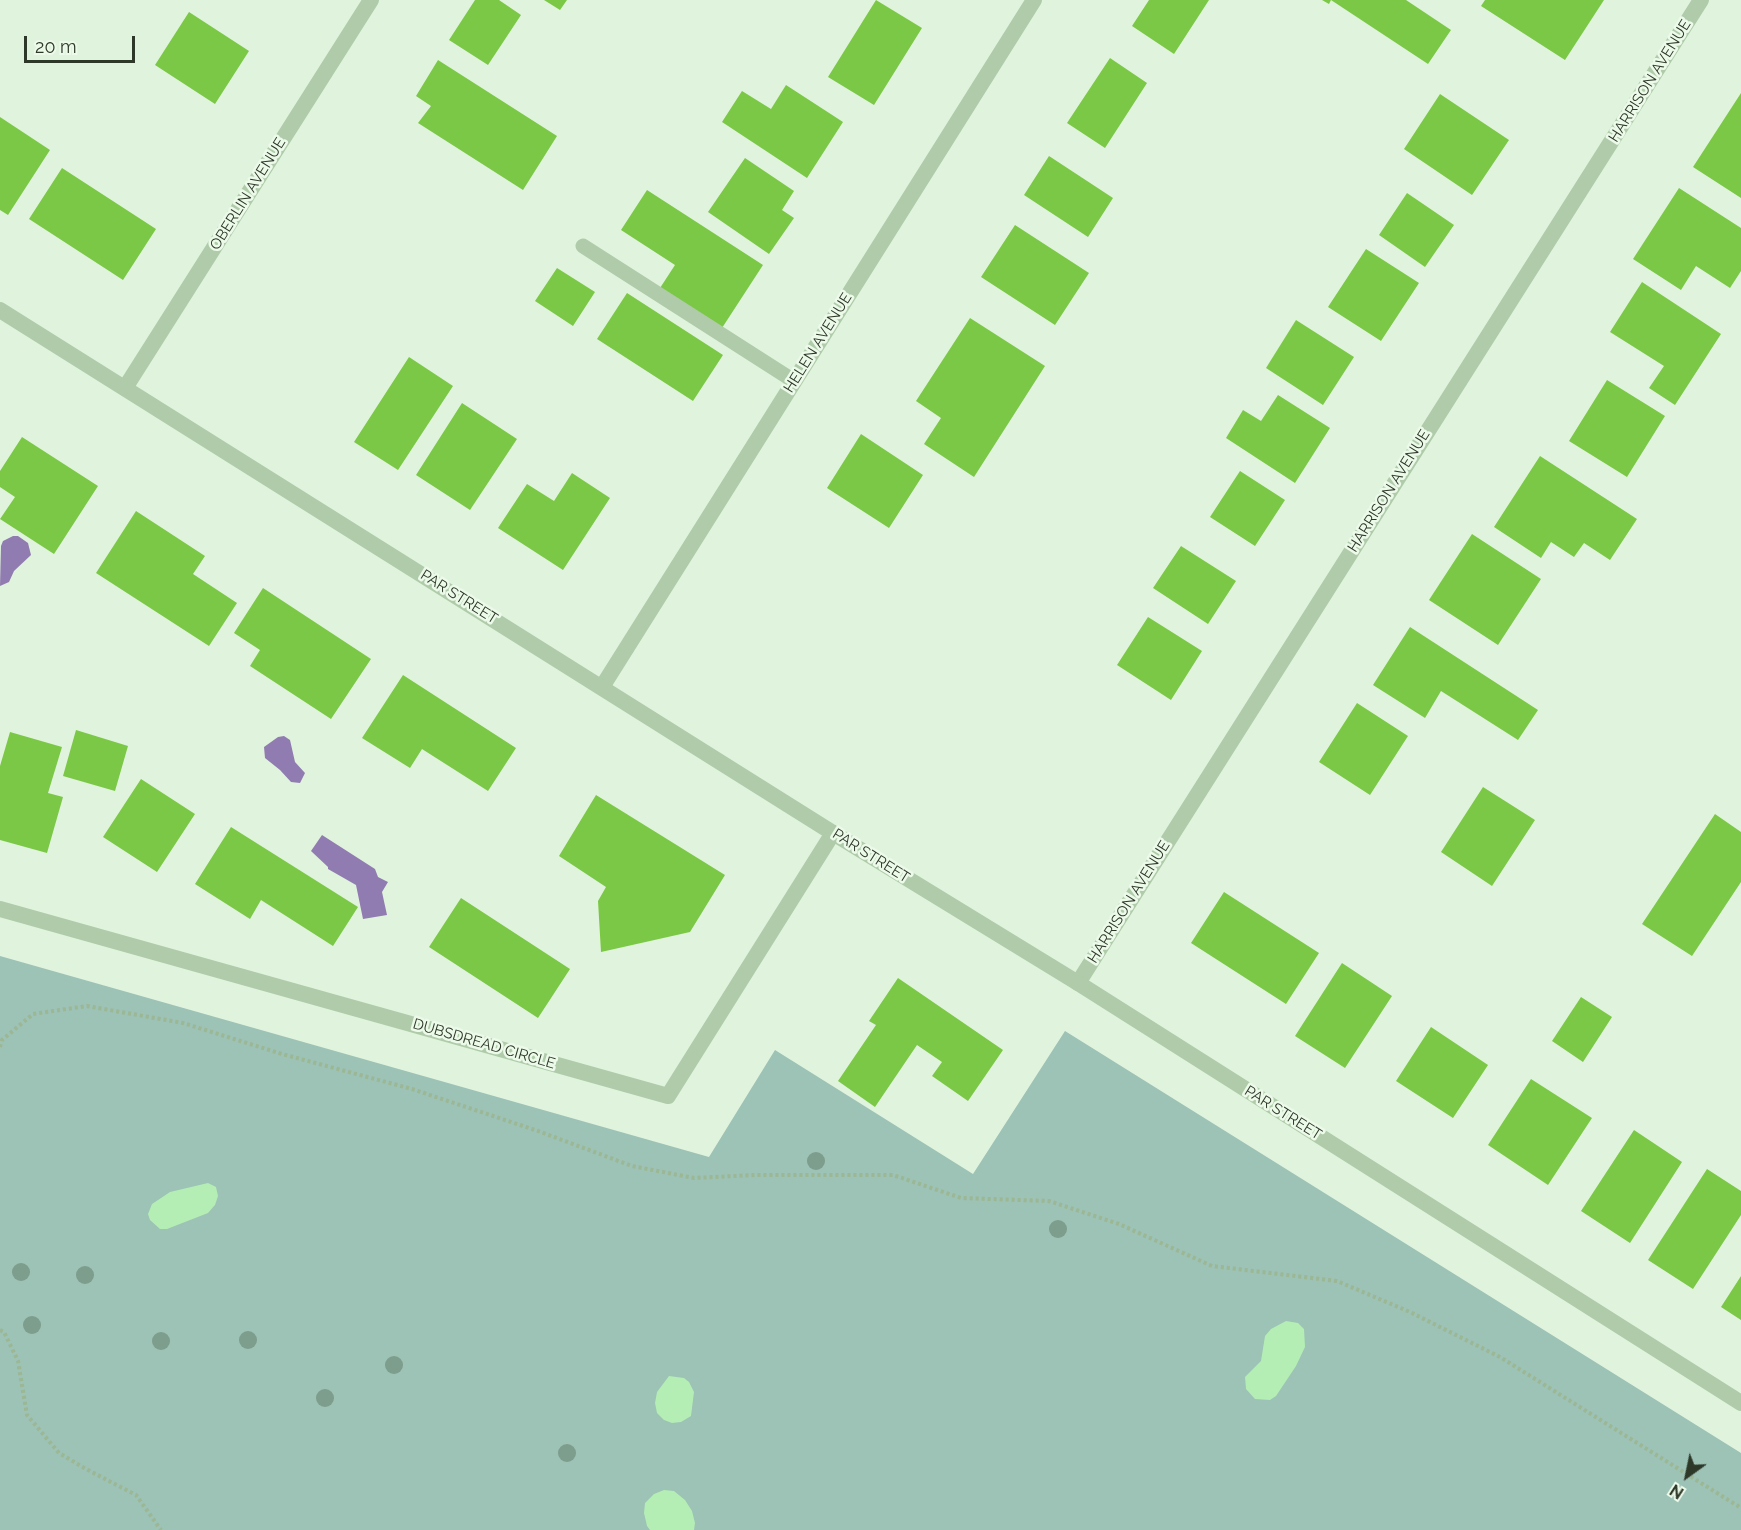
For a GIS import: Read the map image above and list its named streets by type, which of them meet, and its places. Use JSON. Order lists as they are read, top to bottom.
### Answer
{
  "streets": {
    "street": [
      "HARRISON AVENUE",
      "OBERLIN AVENUE",
      "HELEN AVENUE",
      "PAR STREET",
      "DUBSDREAD CIRCLE"
    ]
  },
  "crossings": [
    ["HARRISON AVENUE", "PAR STREET"],
    ["OBERLIN AVENUE", "PAR STREET"],
    ["HELEN AVENUE", "PAR STREET"],
    ["PAR STREET", "DUBSDREAD CIRCLE"]
  ],
  "scale_bar": "20 m",
  "north": "bottom left"
}
